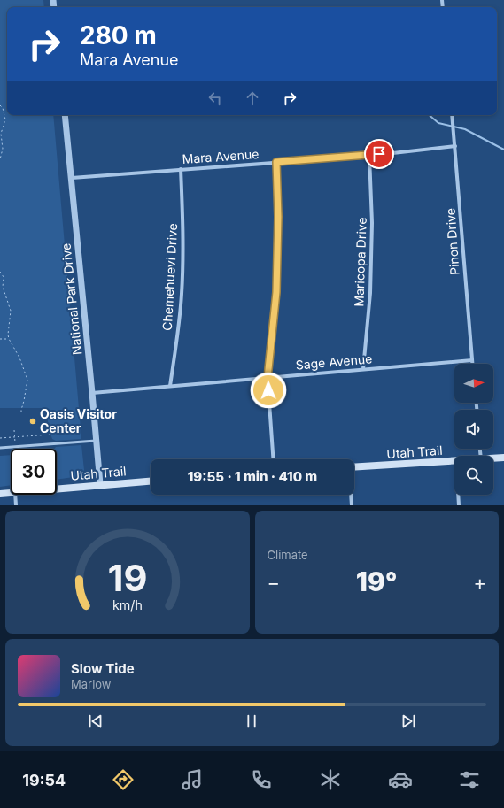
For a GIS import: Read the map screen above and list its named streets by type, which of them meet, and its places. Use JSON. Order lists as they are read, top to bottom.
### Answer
{
  "streets": {
    "main road": ["Utah Trail"],
    "street": [
      "Mara Avenue",
      "Pinon Drive",
      "Maricopa Drive",
      "Chemehuevi Drive",
      "National Park Drive",
      "Sage Avenue"
    ]
  },
  "crossings": [
    ["Mara Avenue", "Pinon Drive"],
    ["Mara Avenue", "Maricopa Drive"],
    ["Mara Avenue", "Chemehuevi Drive"],
    ["Mara Avenue", "National Park Drive"],
    ["Pinon Drive", "Sage Avenue"],
    ["Maricopa Drive", "Sage Avenue"],
    ["Chemehuevi Drive", "Sage Avenue"],
    ["National Park Drive", "Sage Avenue"],
    ["National Park Drive", "Utah Trail"]
  ],
  "places": ["Oasis Visitor Center"],
  "north": "right",
  "page": {
    "turn": ["280 m", "Mara Avenue"],
    "limit": "30",
    "trip": "19:55 · 1 min · 410 m",
    "tile": "Climate",
    "heat": ["−", "19°", "+"],
    "song": ["Slow Tide", "Marlow"],
    "tabs": "19:54",
    "gauge": ["19", "km/h"]
  }
}
